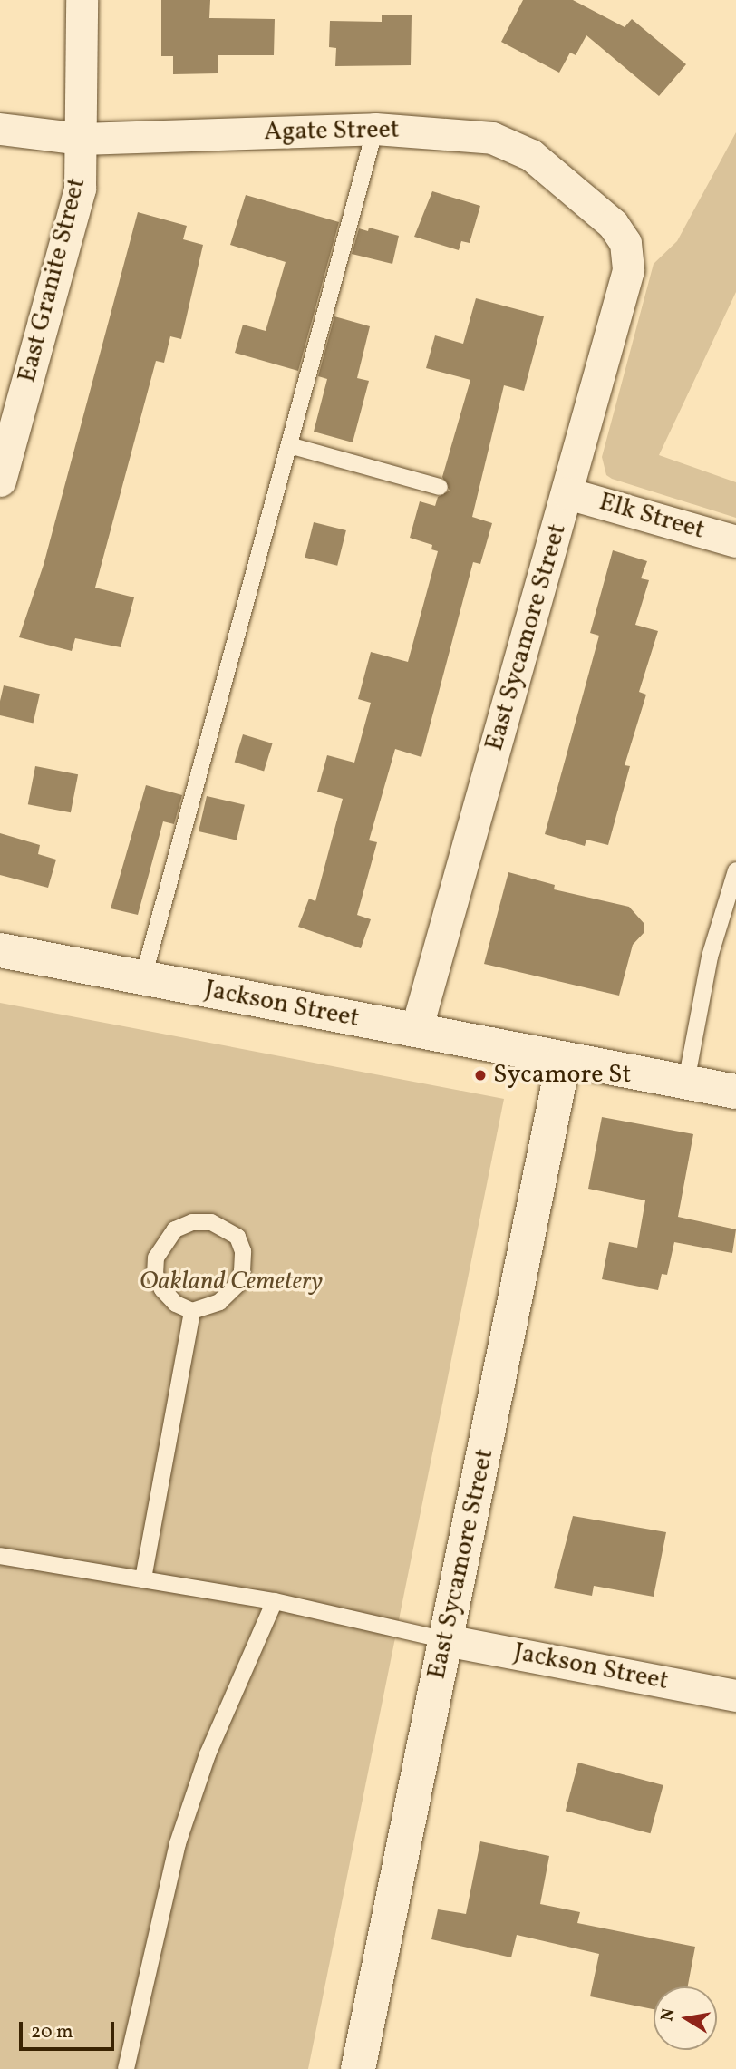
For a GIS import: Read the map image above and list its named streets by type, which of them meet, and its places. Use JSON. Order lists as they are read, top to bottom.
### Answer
{
  "streets": {
    "street": [
      "Agate Street",
      "East Granite Street",
      "Elk Street",
      "East Sycamore Street",
      "Jackson Street"
    ]
  },
  "crossings": [
    ["Agate Street", "East Granite Street"],
    ["Agate Street", "East Sycamore Street"],
    ["Elk Street", "East Sycamore Street"],
    ["East Sycamore Street", "Jackson Street"]
  ],
  "parks": ["Oakland Cemetery"],
  "places": ["Sycamore St"],
  "scale_bar": "20 m",
  "north": "left"
}
